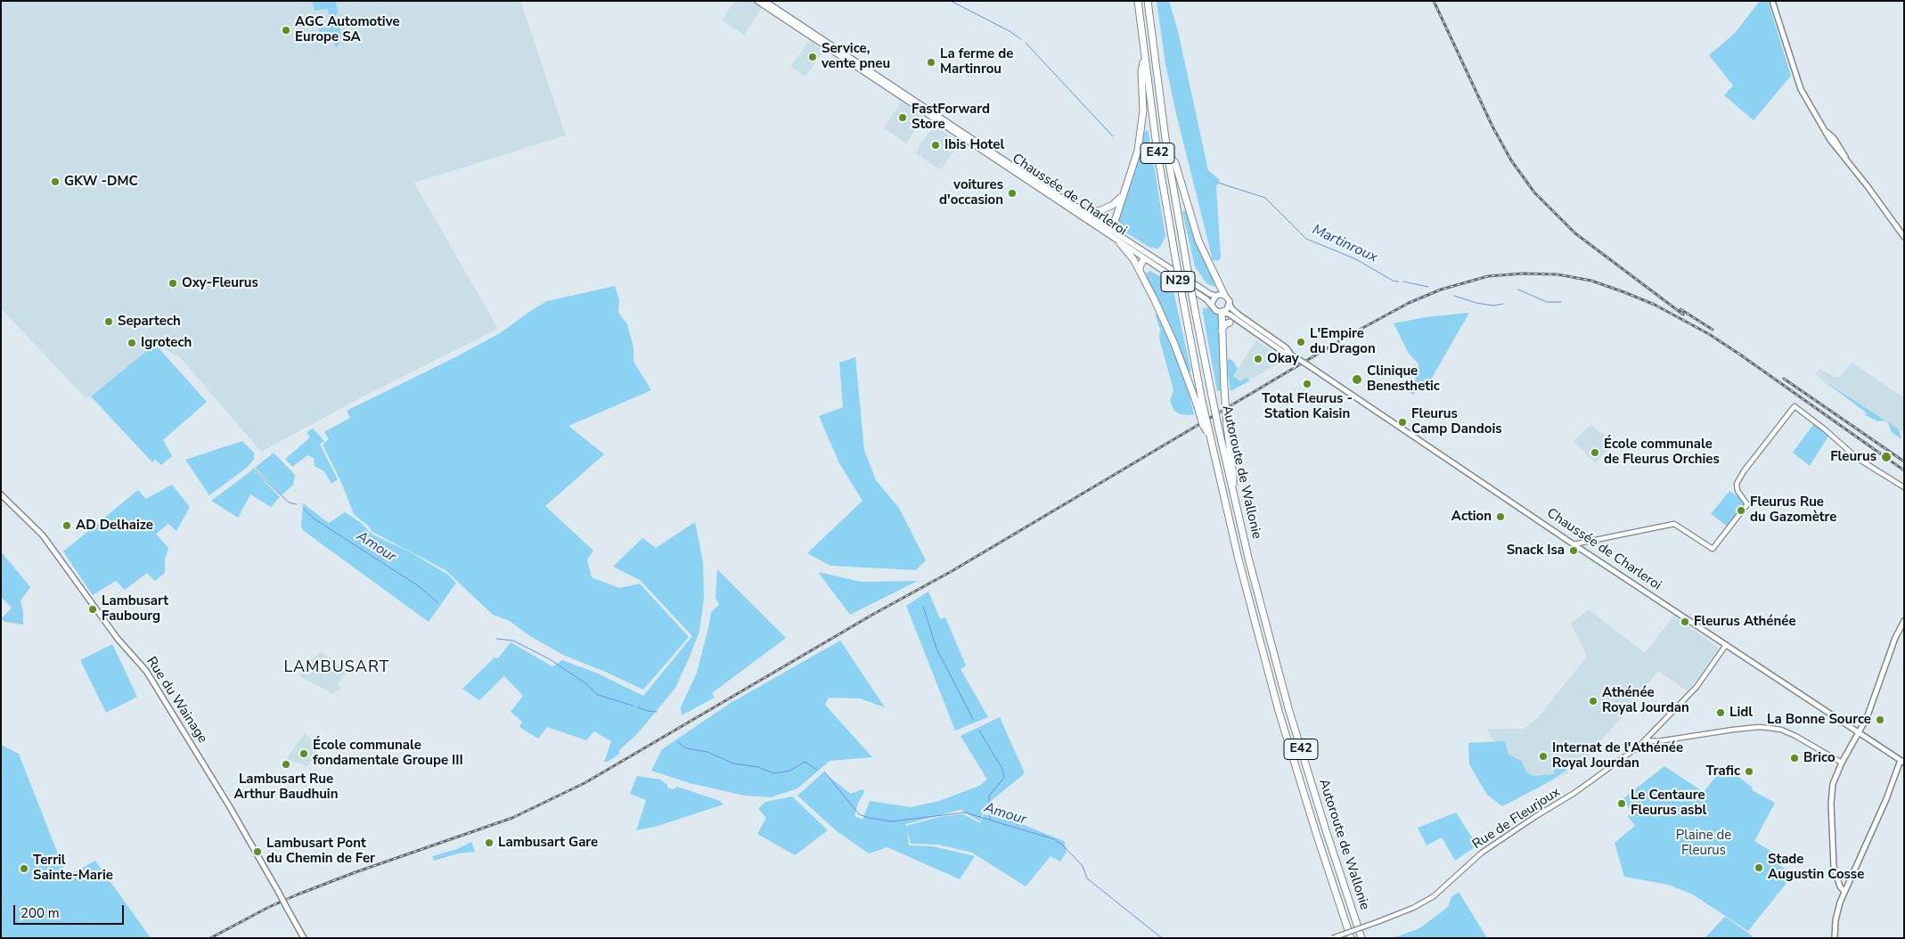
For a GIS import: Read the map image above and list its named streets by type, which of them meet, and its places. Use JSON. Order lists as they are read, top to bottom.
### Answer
{
  "streets": {
    "highway": ["E42", "Autoroute de Wallonie"],
    "main road": ["Chaussée de Charleroi", "N29", "Rue du Wainage"],
    "street": ["Rue de Fleurjoux"]
  },
  "crossings": [
    ["Chaussée de Charleroi", "N29"],
    ["Chaussée de Charleroi", "Rue de Fleurjoux"]
  ],
  "districts": ["LAMBUSART"],
  "water": ["Martinroux", "Amour"],
  "parks": ["Plaine de Fleurus"],
  "places": [
    "AGC Automotive Europe SA",
    "Service, vente pneu",
    "La ferme de Martinrou",
    "FastForward Store",
    "Ibis Hotel",
    "GKW -DMC",
    "voitures d'occasion",
    "Oxy-Fleurus",
    "Separtech",
    "L'Empire du Dragon",
    "Igrotech",
    "Okay",
    "Clinique Benesthetic",
    "Total Fleurus - Station Kaisin",
    "Fleurus Camp Dandois",
    "École communale de Fleurus Orchies",
    "Fleurus",
    "Fleurus Rue du Gazomètre",
    "Action",
    "AD Delhaize",
    "Snack Isa",
    "Lambusart Faubourg",
    "Fleurus Athénée",
    "Athénée Royal Jourdan",
    "Lidl",
    "La Bonne Source",
    "École communale fondamentale Groupe III",
    "Internat de l'Athénée Royal Jourdan",
    "Brico",
    "Lambusart Rue Arthur Baudhuin",
    "Trafic",
    "Le Centaure Fleurus asbl",
    "Lambusart Gare",
    "Lambusart Pont du Chemin de Fer",
    "Stade Augustin Cosse",
    "Terril Sainte-Marie"
  ],
  "scale_bar": "200 m"
}
